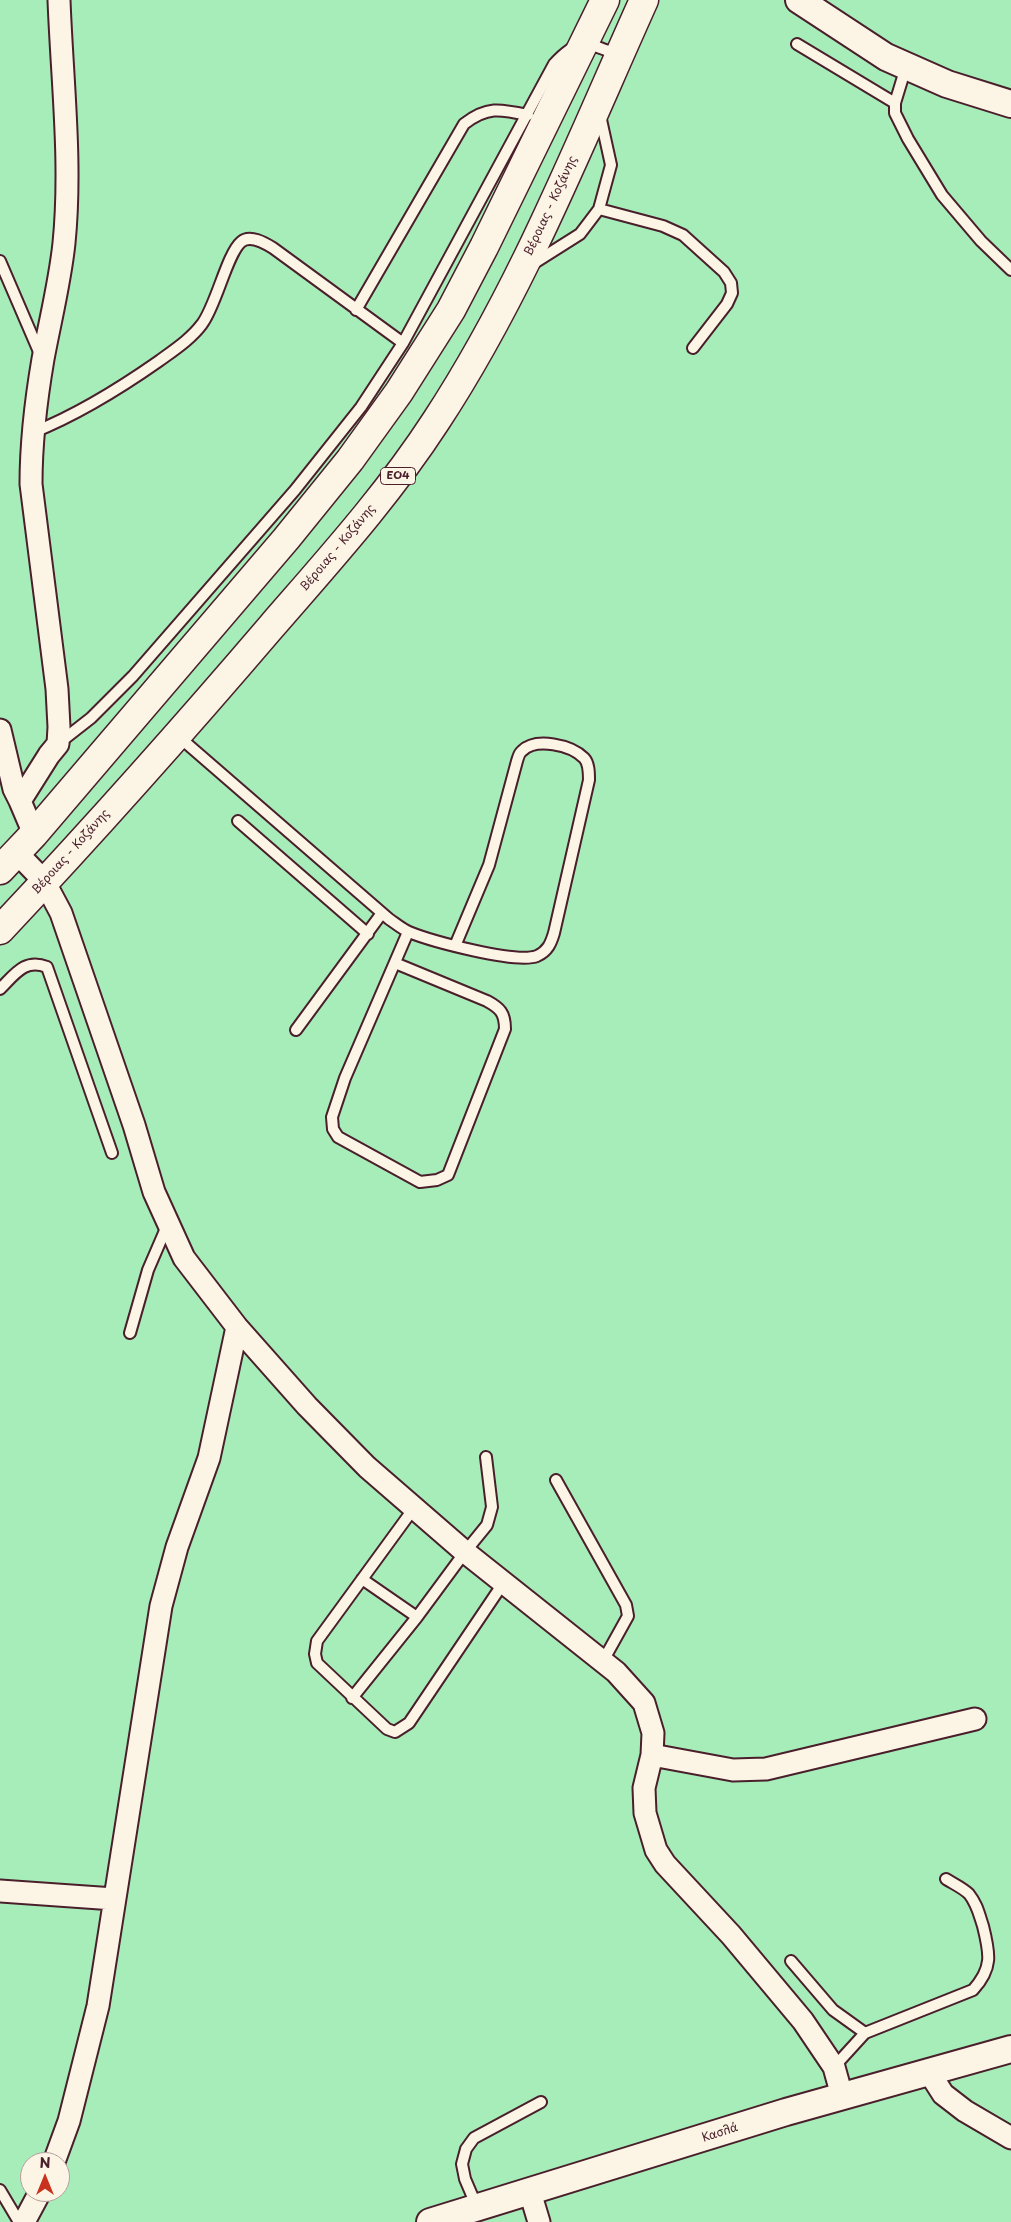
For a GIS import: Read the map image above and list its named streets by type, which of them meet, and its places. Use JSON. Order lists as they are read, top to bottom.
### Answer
{
  "streets": {
    "main road": ["Βέροιας - Κοζάνης", "ΕΟ4"],
    "street": ["Κασλά"]
  },
  "north": "top"
}
